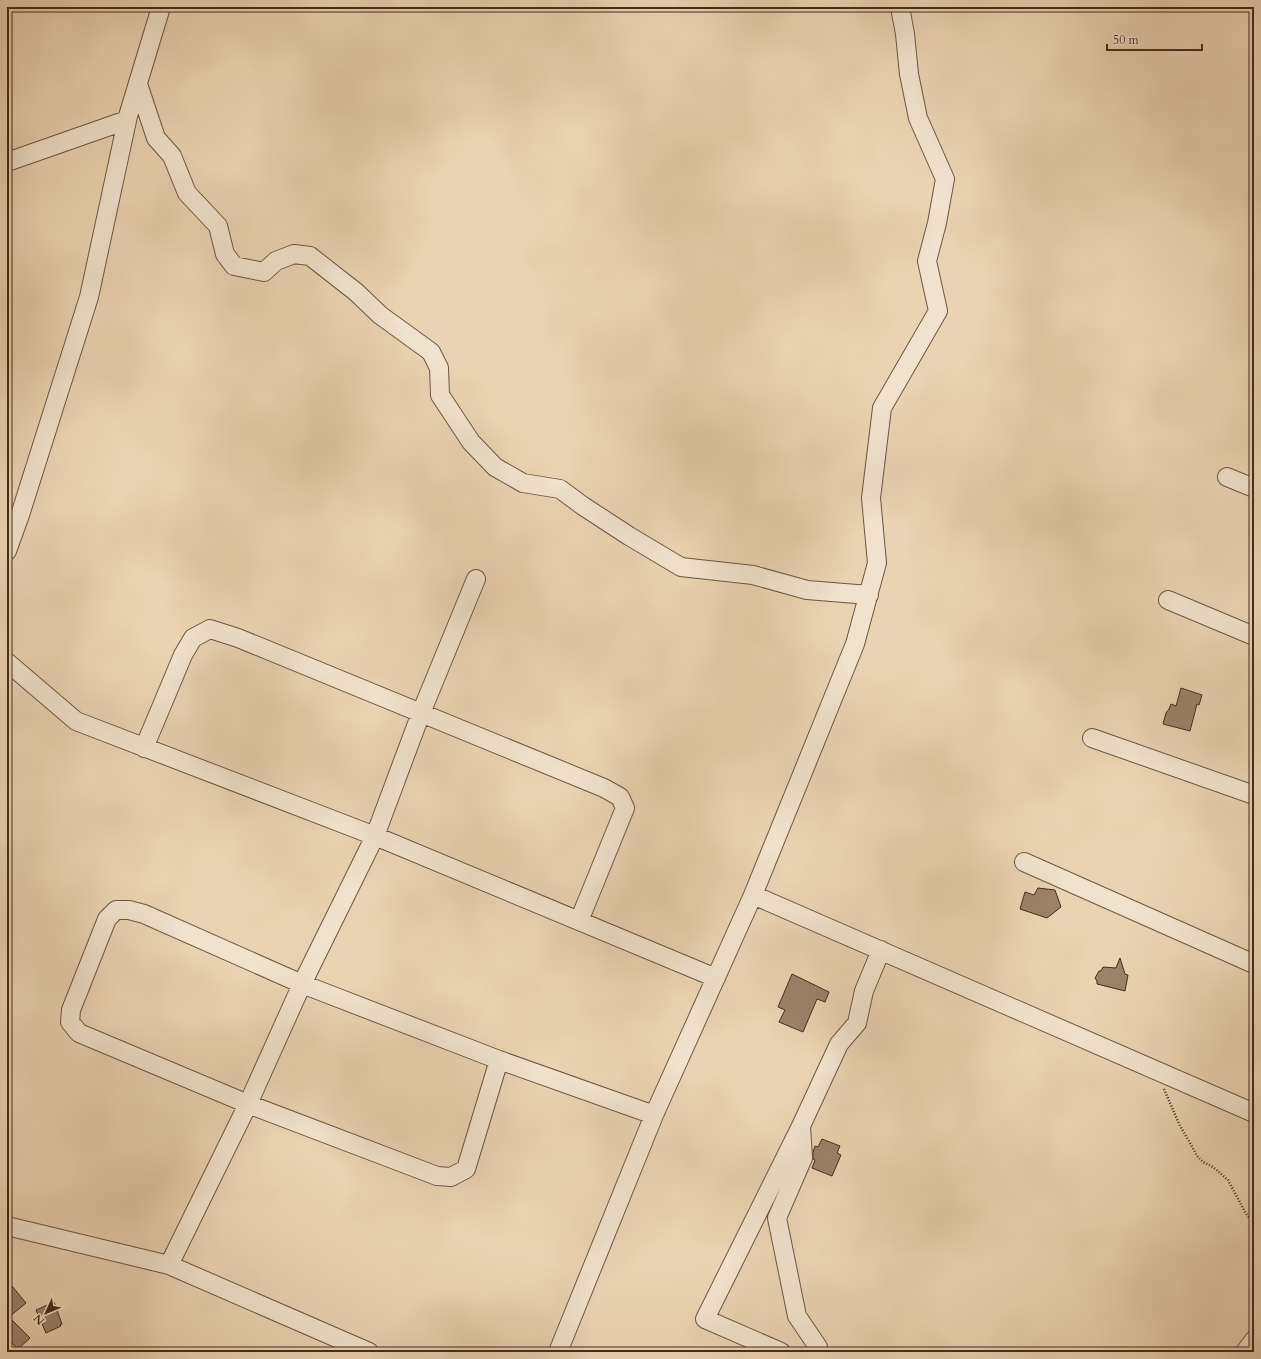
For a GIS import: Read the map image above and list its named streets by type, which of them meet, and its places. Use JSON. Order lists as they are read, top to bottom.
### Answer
{
  "scale_bar": "50 m",
  "north": "bottom left"
}
